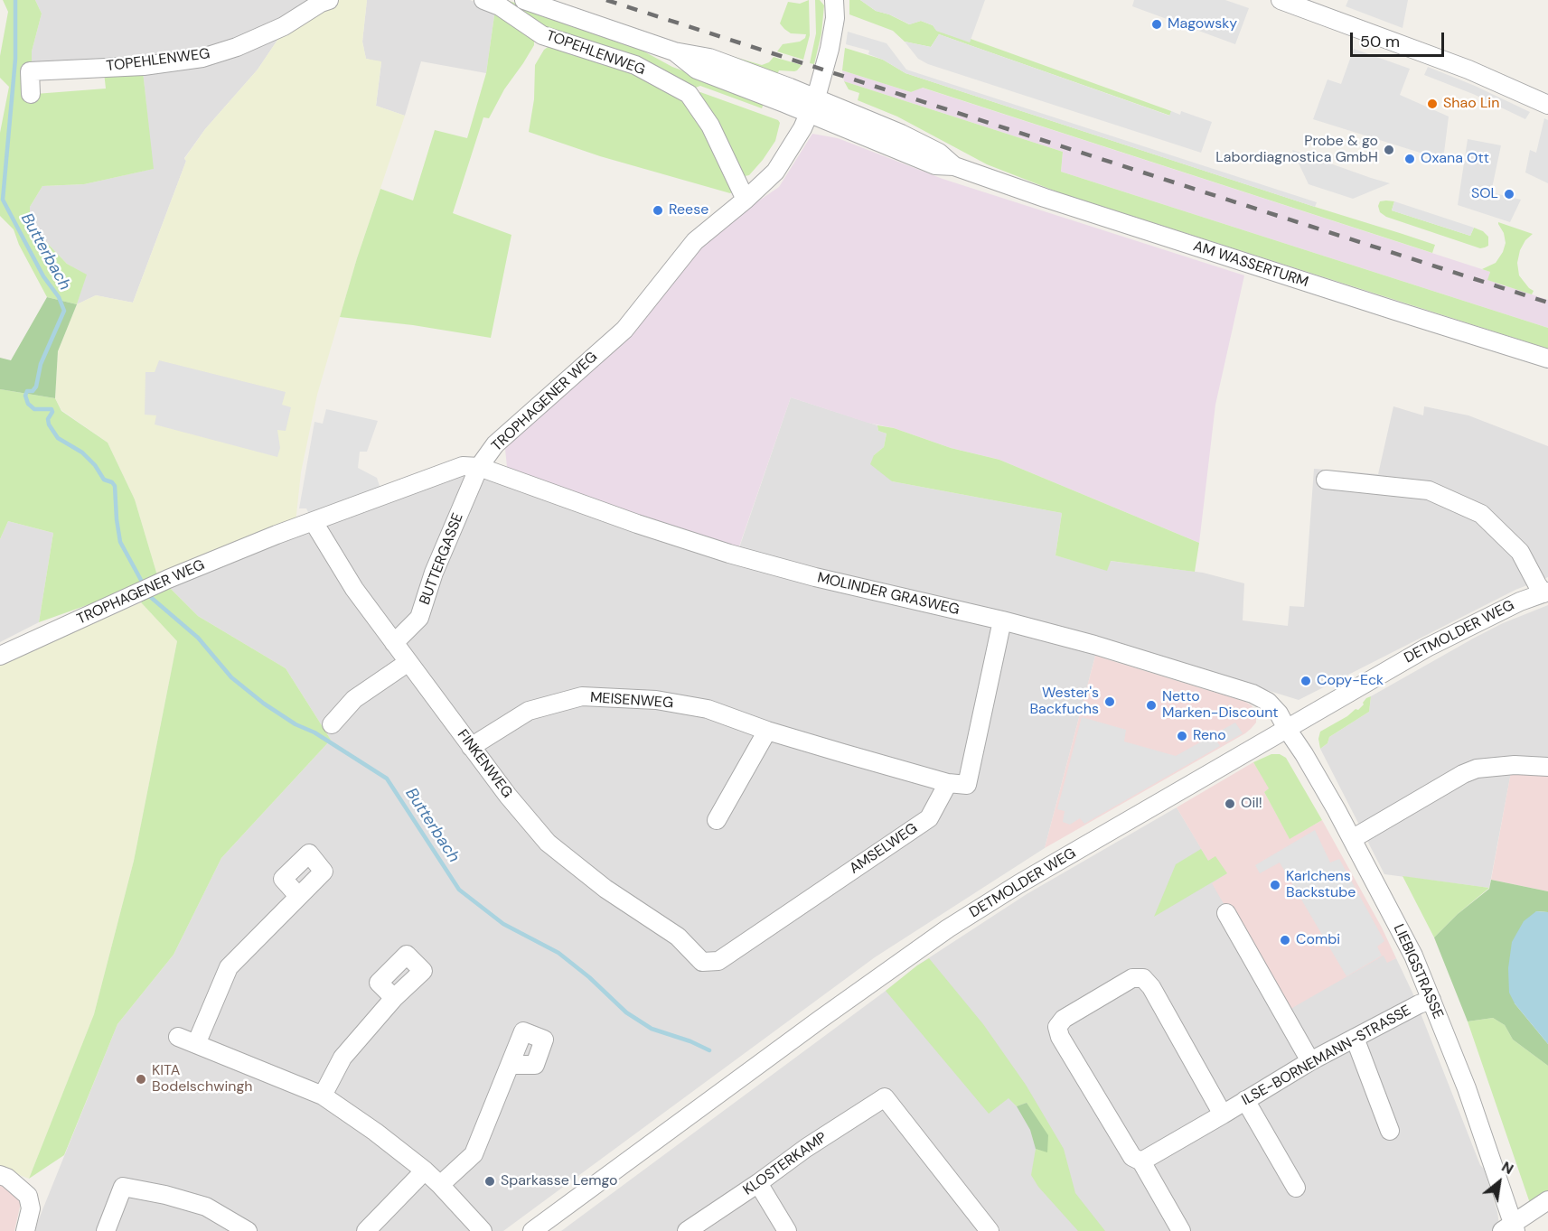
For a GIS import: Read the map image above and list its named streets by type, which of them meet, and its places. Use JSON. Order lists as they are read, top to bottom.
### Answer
{
  "streets": {
    "street": [
      "TOPEHLENWEG",
      "AM WASSERTURM",
      "TROPHAGENER WEG",
      "BUTTERGASSE",
      "MOLINDER GRASWEG",
      "DETMOLDER WEG",
      "MEISENWEG",
      "FINKENWEG",
      "AMSELWEG",
      "LIEBIGSTRASSE",
      "ILSE-BORNEMANN-STRASSE",
      "KLOSTERKAMP"
    ]
  },
  "crossings": [
    ["TOPEHLENWEG", "TROPHAGENER WEG"],
    ["AM WASSERTURM", "TROPHAGENER WEG"],
    ["TROPHAGENER WEG", "BUTTERGASSE"],
    ["TROPHAGENER WEG", "MOLINDER GRASWEG"],
    ["TROPHAGENER WEG", "FINKENWEG"],
    ["BUTTERGASSE", "MOLINDER GRASWEG"],
    ["BUTTERGASSE", "FINKENWEG"],
    ["MOLINDER GRASWEG", "DETMOLDER WEG"],
    ["MOLINDER GRASWEG", "LIEBIGSTRASSE"],
    ["DETMOLDER WEG", "LIEBIGSTRASSE"],
    ["MEISENWEG", "FINKENWEG"],
    ["MEISENWEG", "AMSELWEG"],
    ["FINKENWEG", "AMSELWEG"],
    ["LIEBIGSTRASSE", "ILSE-BORNEMANN-STRASSE"]
  ],
  "water": ["Butterbach"],
  "places": [
    "Magowsky",
    "Shao Lin",
    "Probe & go Labordiagnostica GmbH",
    "Oxana Ott",
    "SOL",
    "Reese",
    "Copy-Eck",
    "Wester's Backfuchs",
    "Netto Marken-Discount",
    "Reno",
    "Oil!",
    "Karlchens Backstube",
    "Combi",
    "KITA Bodelschwingh",
    "Sparkasse Lemgo"
  ],
  "scale_bar": "50 m",
  "north": "top right"
}
